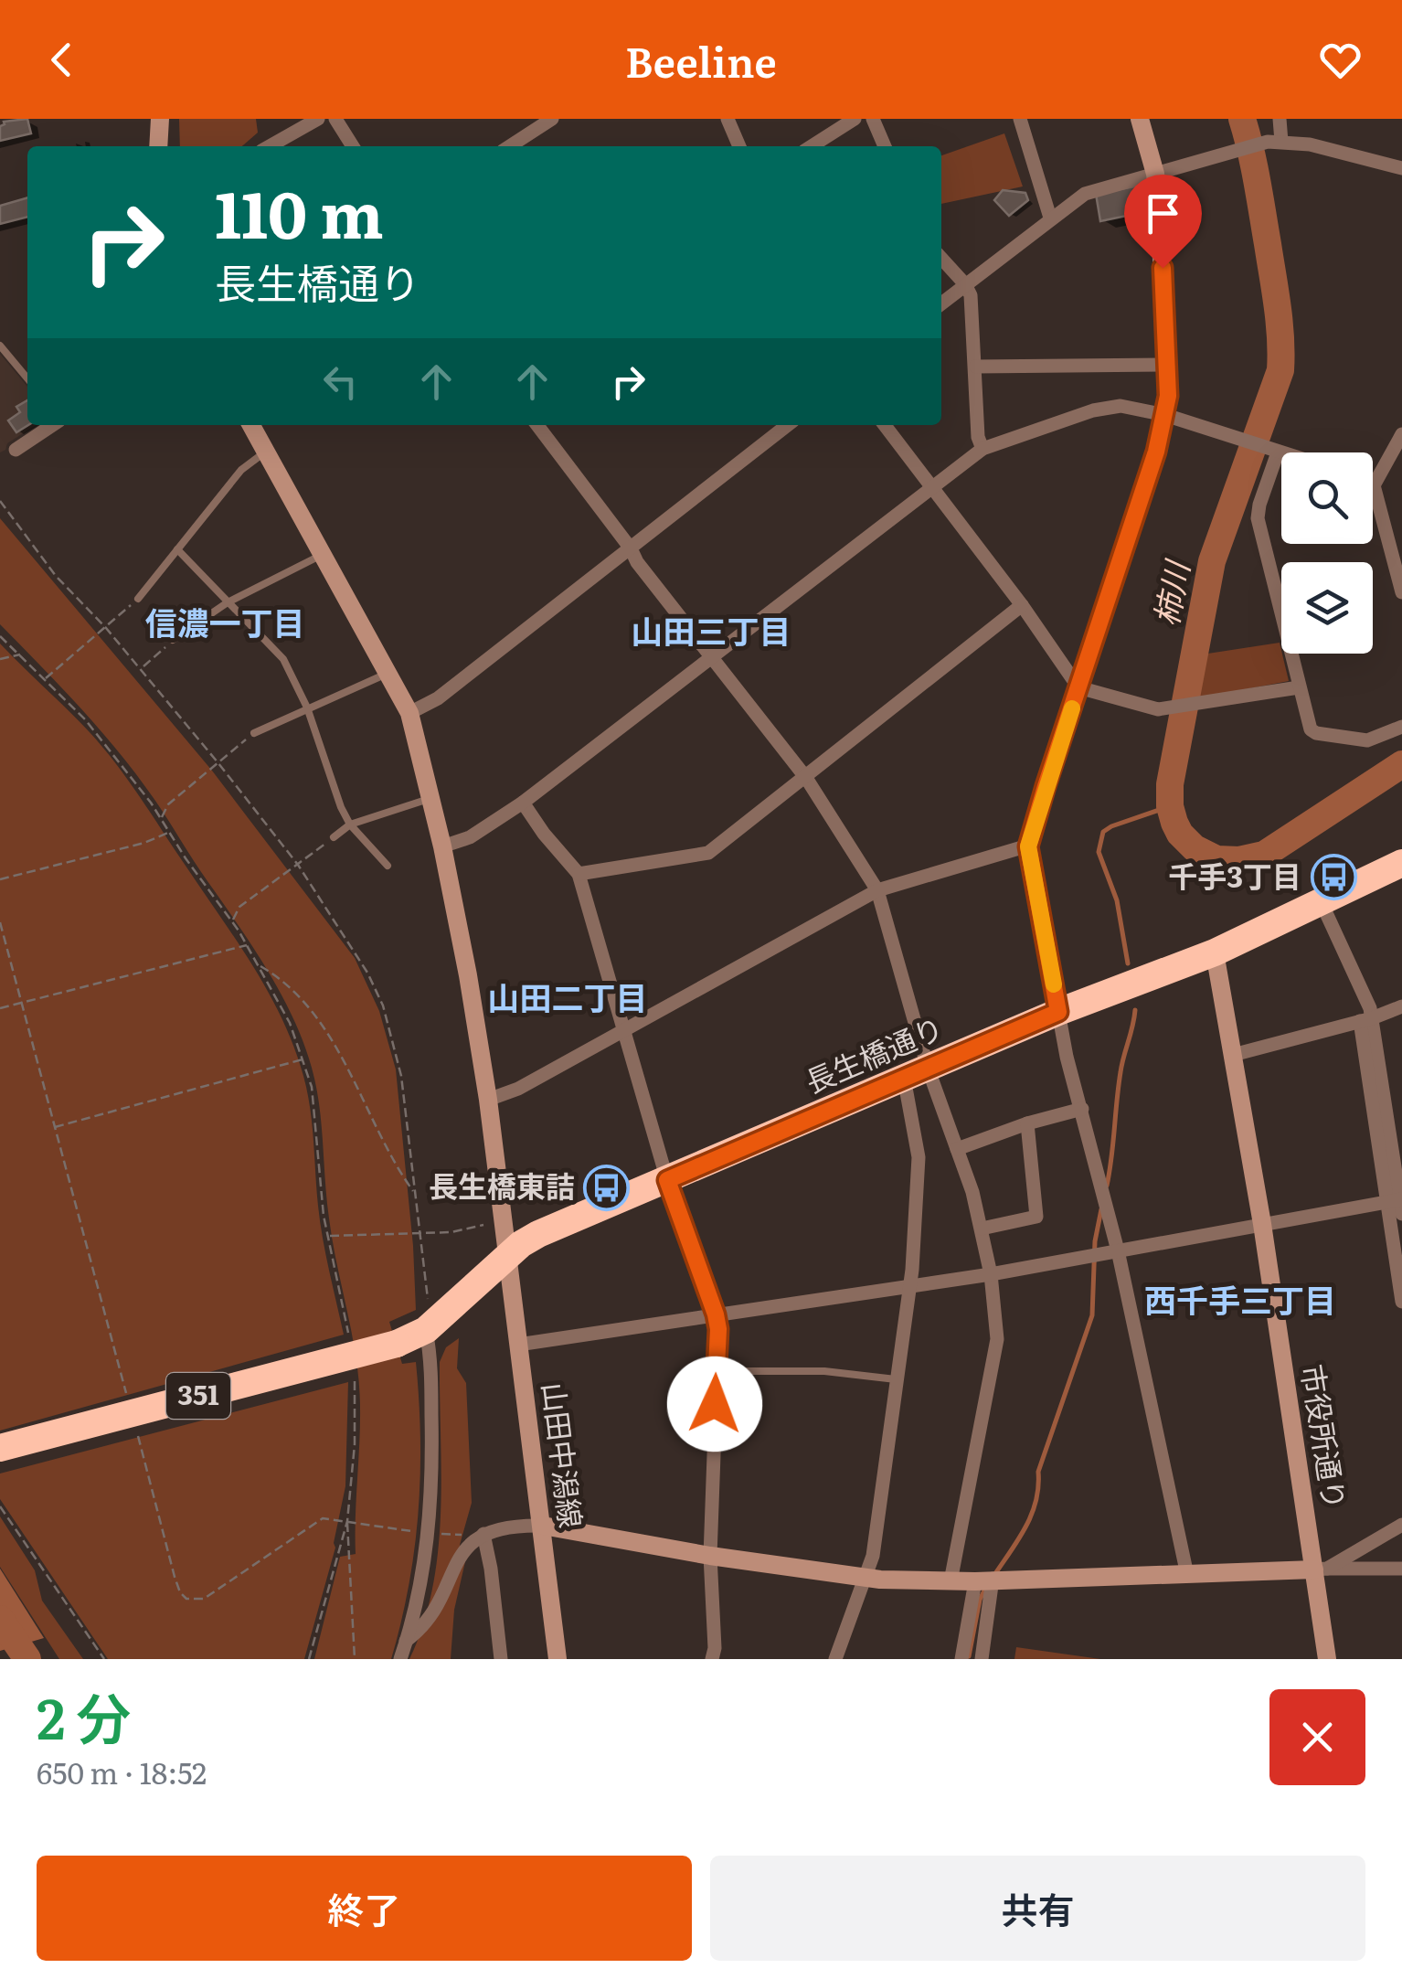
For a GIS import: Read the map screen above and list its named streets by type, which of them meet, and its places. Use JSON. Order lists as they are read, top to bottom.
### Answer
{
  "streets": {
    "highway": ["長生橋通り", "351"],
    "street": ["市役所通り", "山田中潟線"]
  },
  "crossings": [
    ["長生橋通り", "市役所通り"],
    ["長生橋通り", "山田中潟線"]
  ],
  "districts": [
    "信濃一丁目",
    "山田三丁目",
    "山田二丁目",
    "西千手三丁目"
  ],
  "water": ["柿川"],
  "places": {
    "bus stop": ["千手3丁目", "長生橋東詰"]
  },
  "page": {
    "header": "Beeline",
    "turn": ["110 m", "長生橋通り"],
    "heading": ["2 分", "650 m · 18:52"],
    "buttons": ["終了", "共有"]
  }
}
